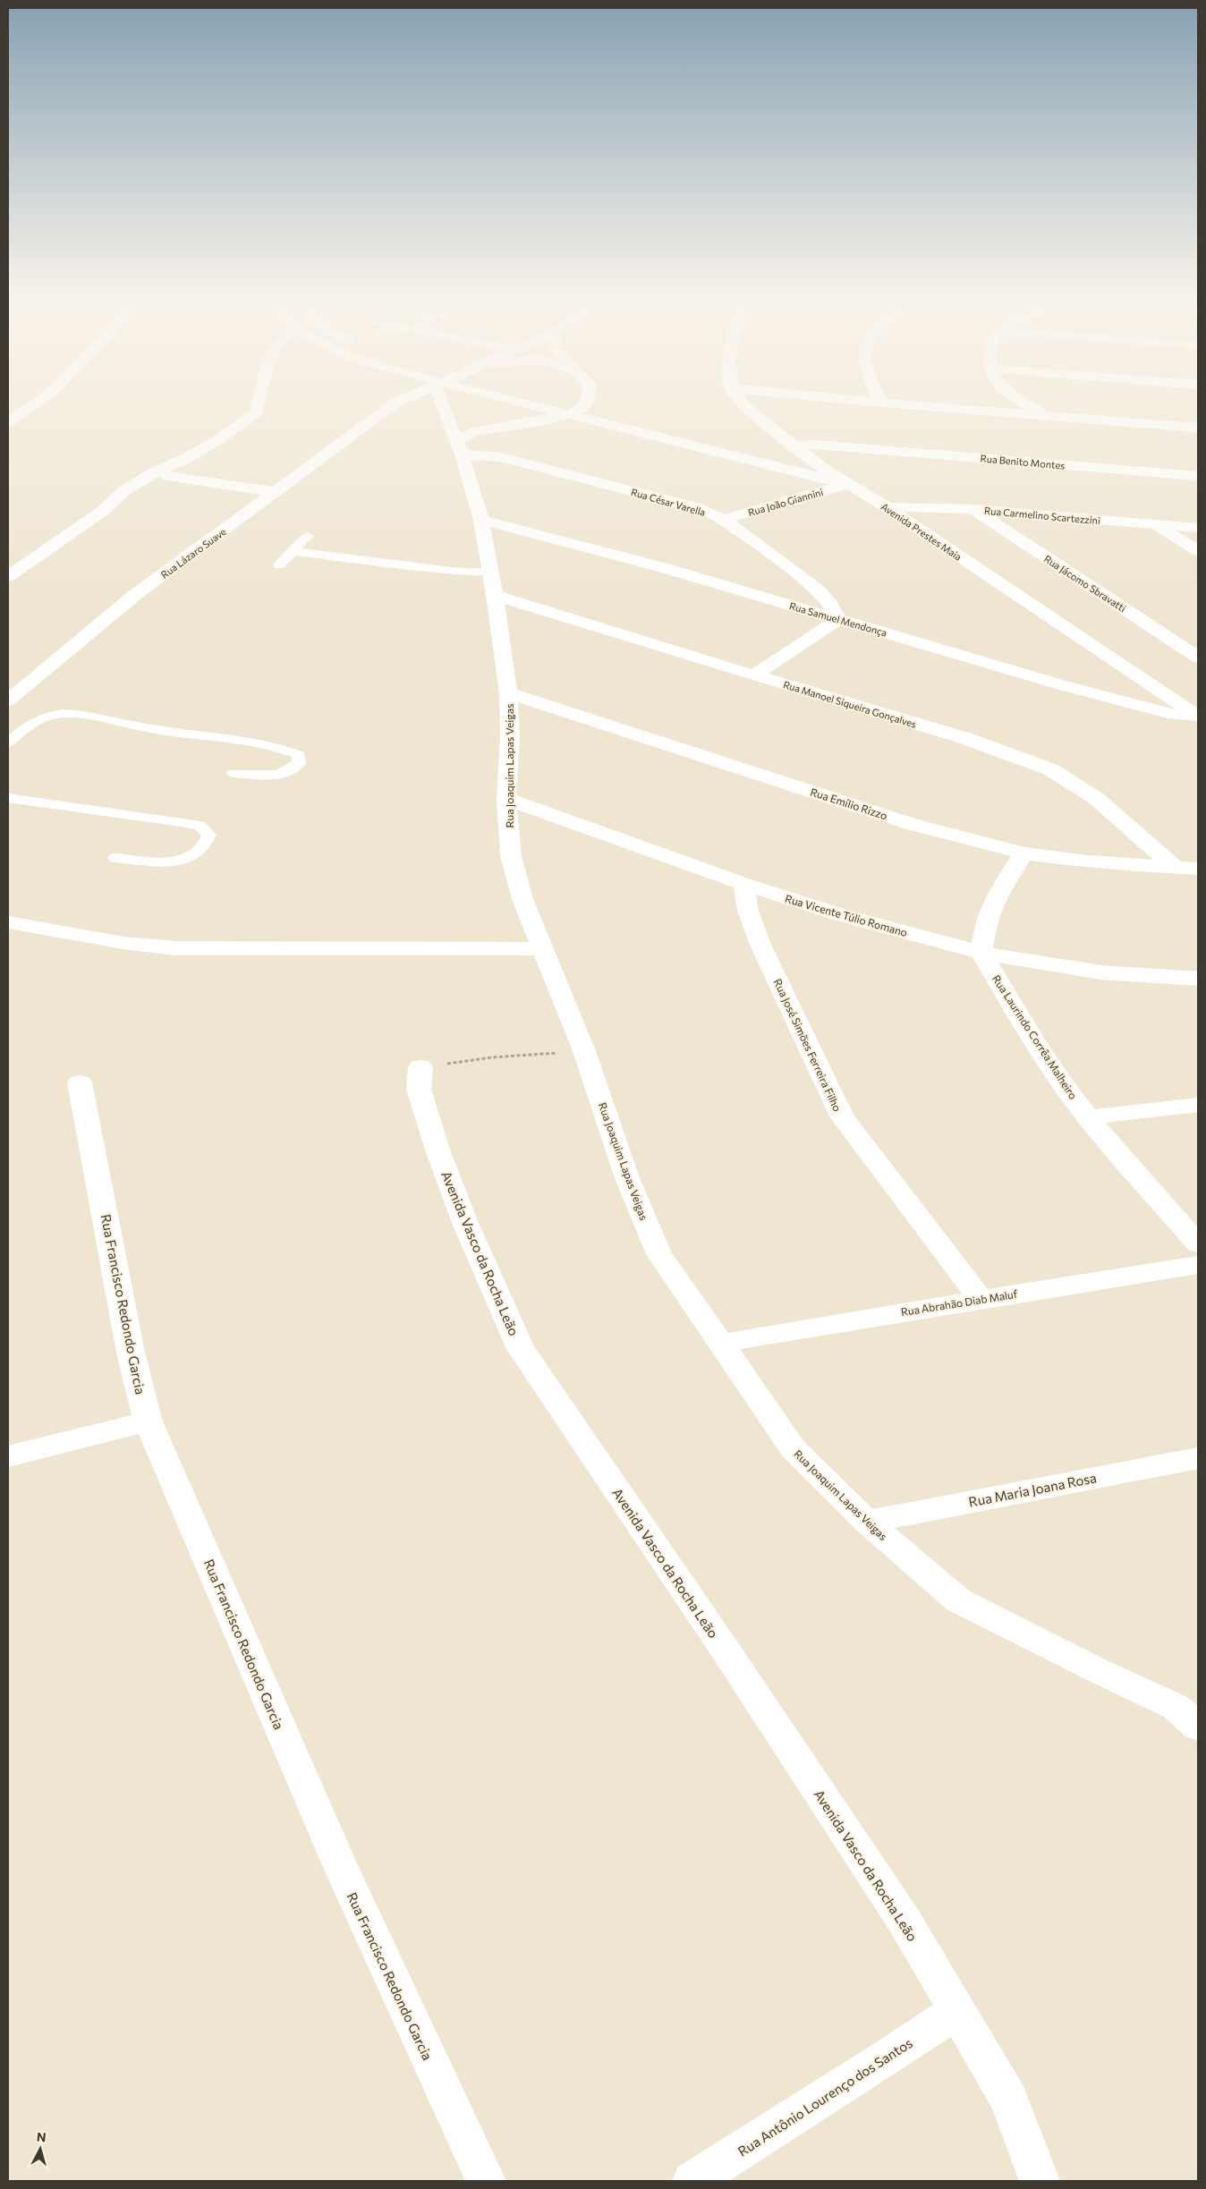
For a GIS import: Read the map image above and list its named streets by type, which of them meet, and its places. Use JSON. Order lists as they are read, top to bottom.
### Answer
{
  "streets": {
    "street": [
      "Rua Benito Montes",
      "Rua César Varella",
      "Rua João Giannini",
      "Rua Carmelino Scartezzini",
      "Avenida Prestes Maia",
      "Rua Lázaro Suave",
      "Rua Jácomo Sbravatti",
      "Rua Samuel Mendonça",
      "Rua Manoel Siqueira Gonçalves",
      "Rua Joaquim Lapas Veigas",
      "Rua Emílio Rizzo",
      "Rua Vicente Túlio Romano",
      "Rua Laurindo Corrêa Malheiro",
      "Rua José Simões Ferreira Filho",
      "Avenida Vasco da Rocha Leão",
      "Rua Abrahão Diab Maluf",
      "Rua Francisco Redondo Garcia",
      "Rua Maria Joana Rosa",
      "Rua Antônio Lourenço dos Santos"
    ]
  },
  "crossings": [
    ["Rua Benito Montes", "Avenida Prestes Maia"],
    ["Rua César Varella", "Rua João Giannini"],
    ["Rua César Varella", "Rua Samuel Mendonça"],
    ["Rua César Varella", "Rua Joaquim Lapas Veigas"],
    ["Rua João Giannini", "Avenida Prestes Maia"],
    ["Rua Carmelino Scartezzini", "Avenida Prestes Maia"],
    ["Rua Carmelino Scartezzini", "Rua Jácomo Sbravatti"],
    ["Avenida Prestes Maia", "Rua Samuel Mendonça"],
    ["Rua Lázaro Suave", "Rua Joaquim Lapas Veigas"],
    ["Rua Samuel Mendonça", "Rua Joaquim Lapas Veigas"],
    ["Rua Manoel Siqueira Gonçalves", "Rua Joaquim Lapas Veigas"],
    ["Rua Manoel Siqueira Gonçalves", "Rua Emílio Rizzo"],
    ["Rua Joaquim Lapas Veigas", "Rua Emílio Rizzo"],
    ["Rua Joaquim Lapas Veigas", "Rua Vicente Túlio Romano"],
    ["Rua Joaquim Lapas Veigas", "Rua Abrahão Diab Maluf"],
    ["Rua Joaquim Lapas Veigas", "Rua Maria Joana Rosa"],
    ["Rua Vicente Túlio Romano", "Rua Laurindo Corrêa Malheiro"],
    ["Rua Vicente Túlio Romano", "Rua José Simões Ferreira Filho"],
    ["Rua José Simões Ferreira Filho", "Rua Abrahão Diab Maluf"],
    ["Avenida Vasco da Rocha Leão", "Rua Antônio Lourenço dos Santos"]
  ],
  "north": "top"
}
